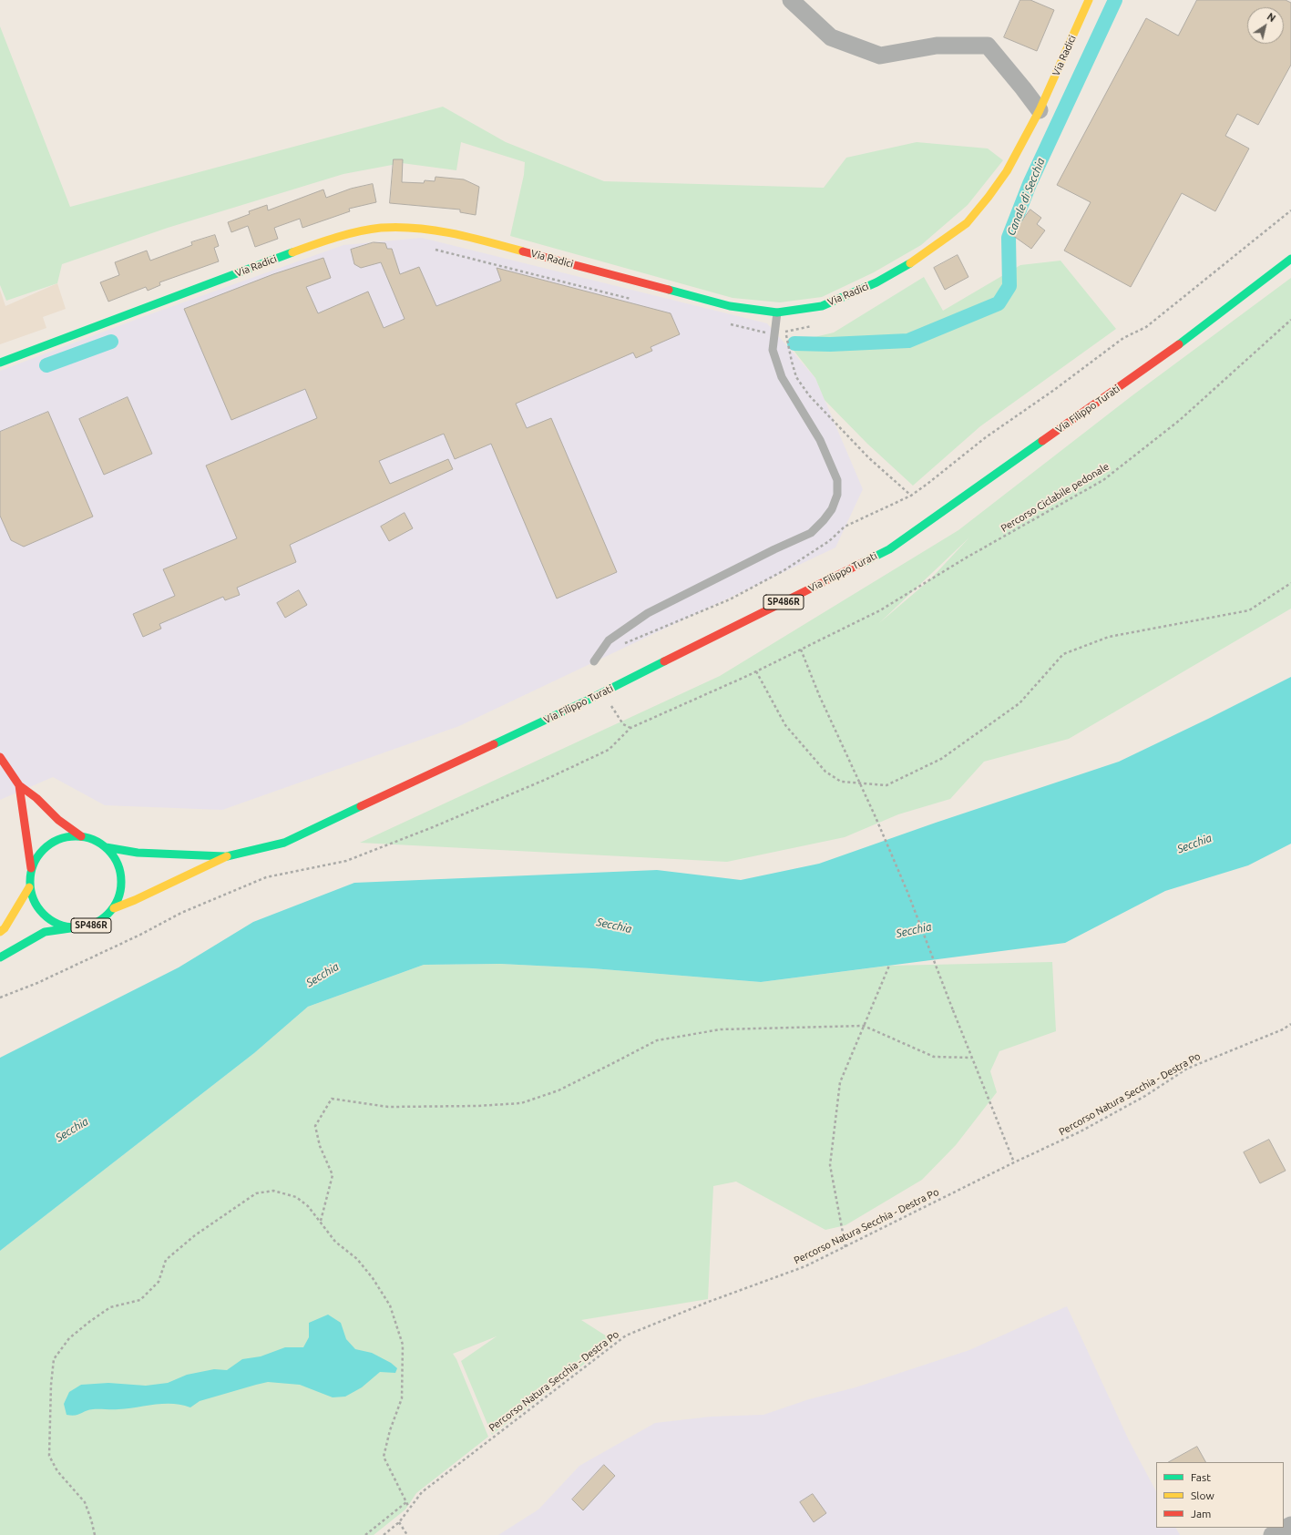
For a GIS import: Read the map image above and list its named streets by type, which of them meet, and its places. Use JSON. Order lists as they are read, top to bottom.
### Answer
{
  "streets": {
    "main road": ["Via Radici", "Via Filippo Turati", "SP486R"],
    "path": ["Percorso Ciclabile pedonale", "Percorso Natura Secchia - Destra Po"]
  },
  "crossings": [
    ["Via Filippo Turati", "SP486R"]
  ],
  "water": ["Canale di Secchia", "Secchia"],
  "legend": ["Fast", "Slow", "Jam"],
  "north": "top right"
}
